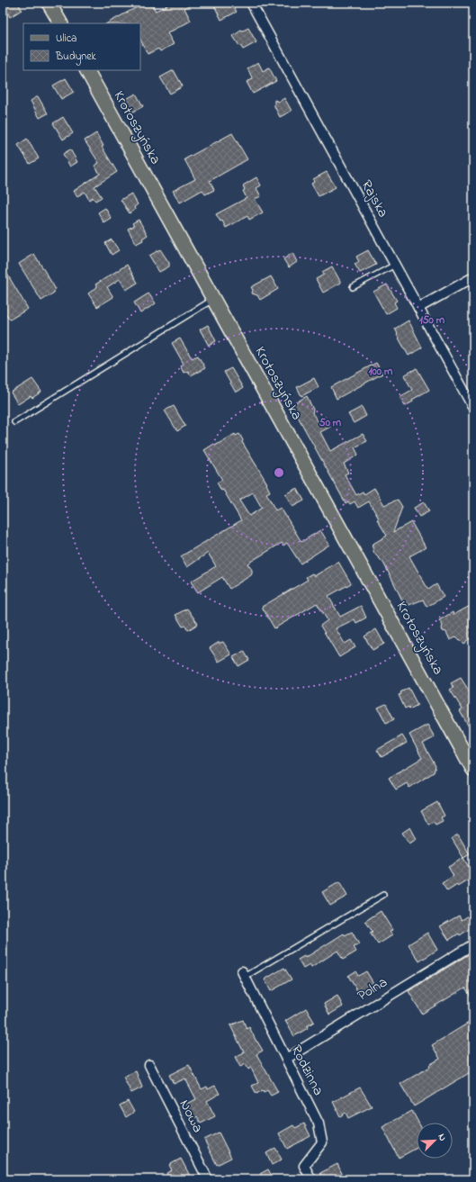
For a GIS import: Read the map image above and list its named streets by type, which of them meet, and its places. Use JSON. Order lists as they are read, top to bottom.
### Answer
{
  "streets": {
    "main road": ["Krotoszyńska"],
    "street": [
      "Rajska",
      "Polna",
      "Rodzinna",
      "Nowa"
    ]
  },
  "crossings": [
    ["Polna", "Rodzinna"]
  ],
  "legend": ["Ulica", "Budynek"],
  "north": "top right",
  "rings": ["150 m", "100 m", "50 m"]
}
